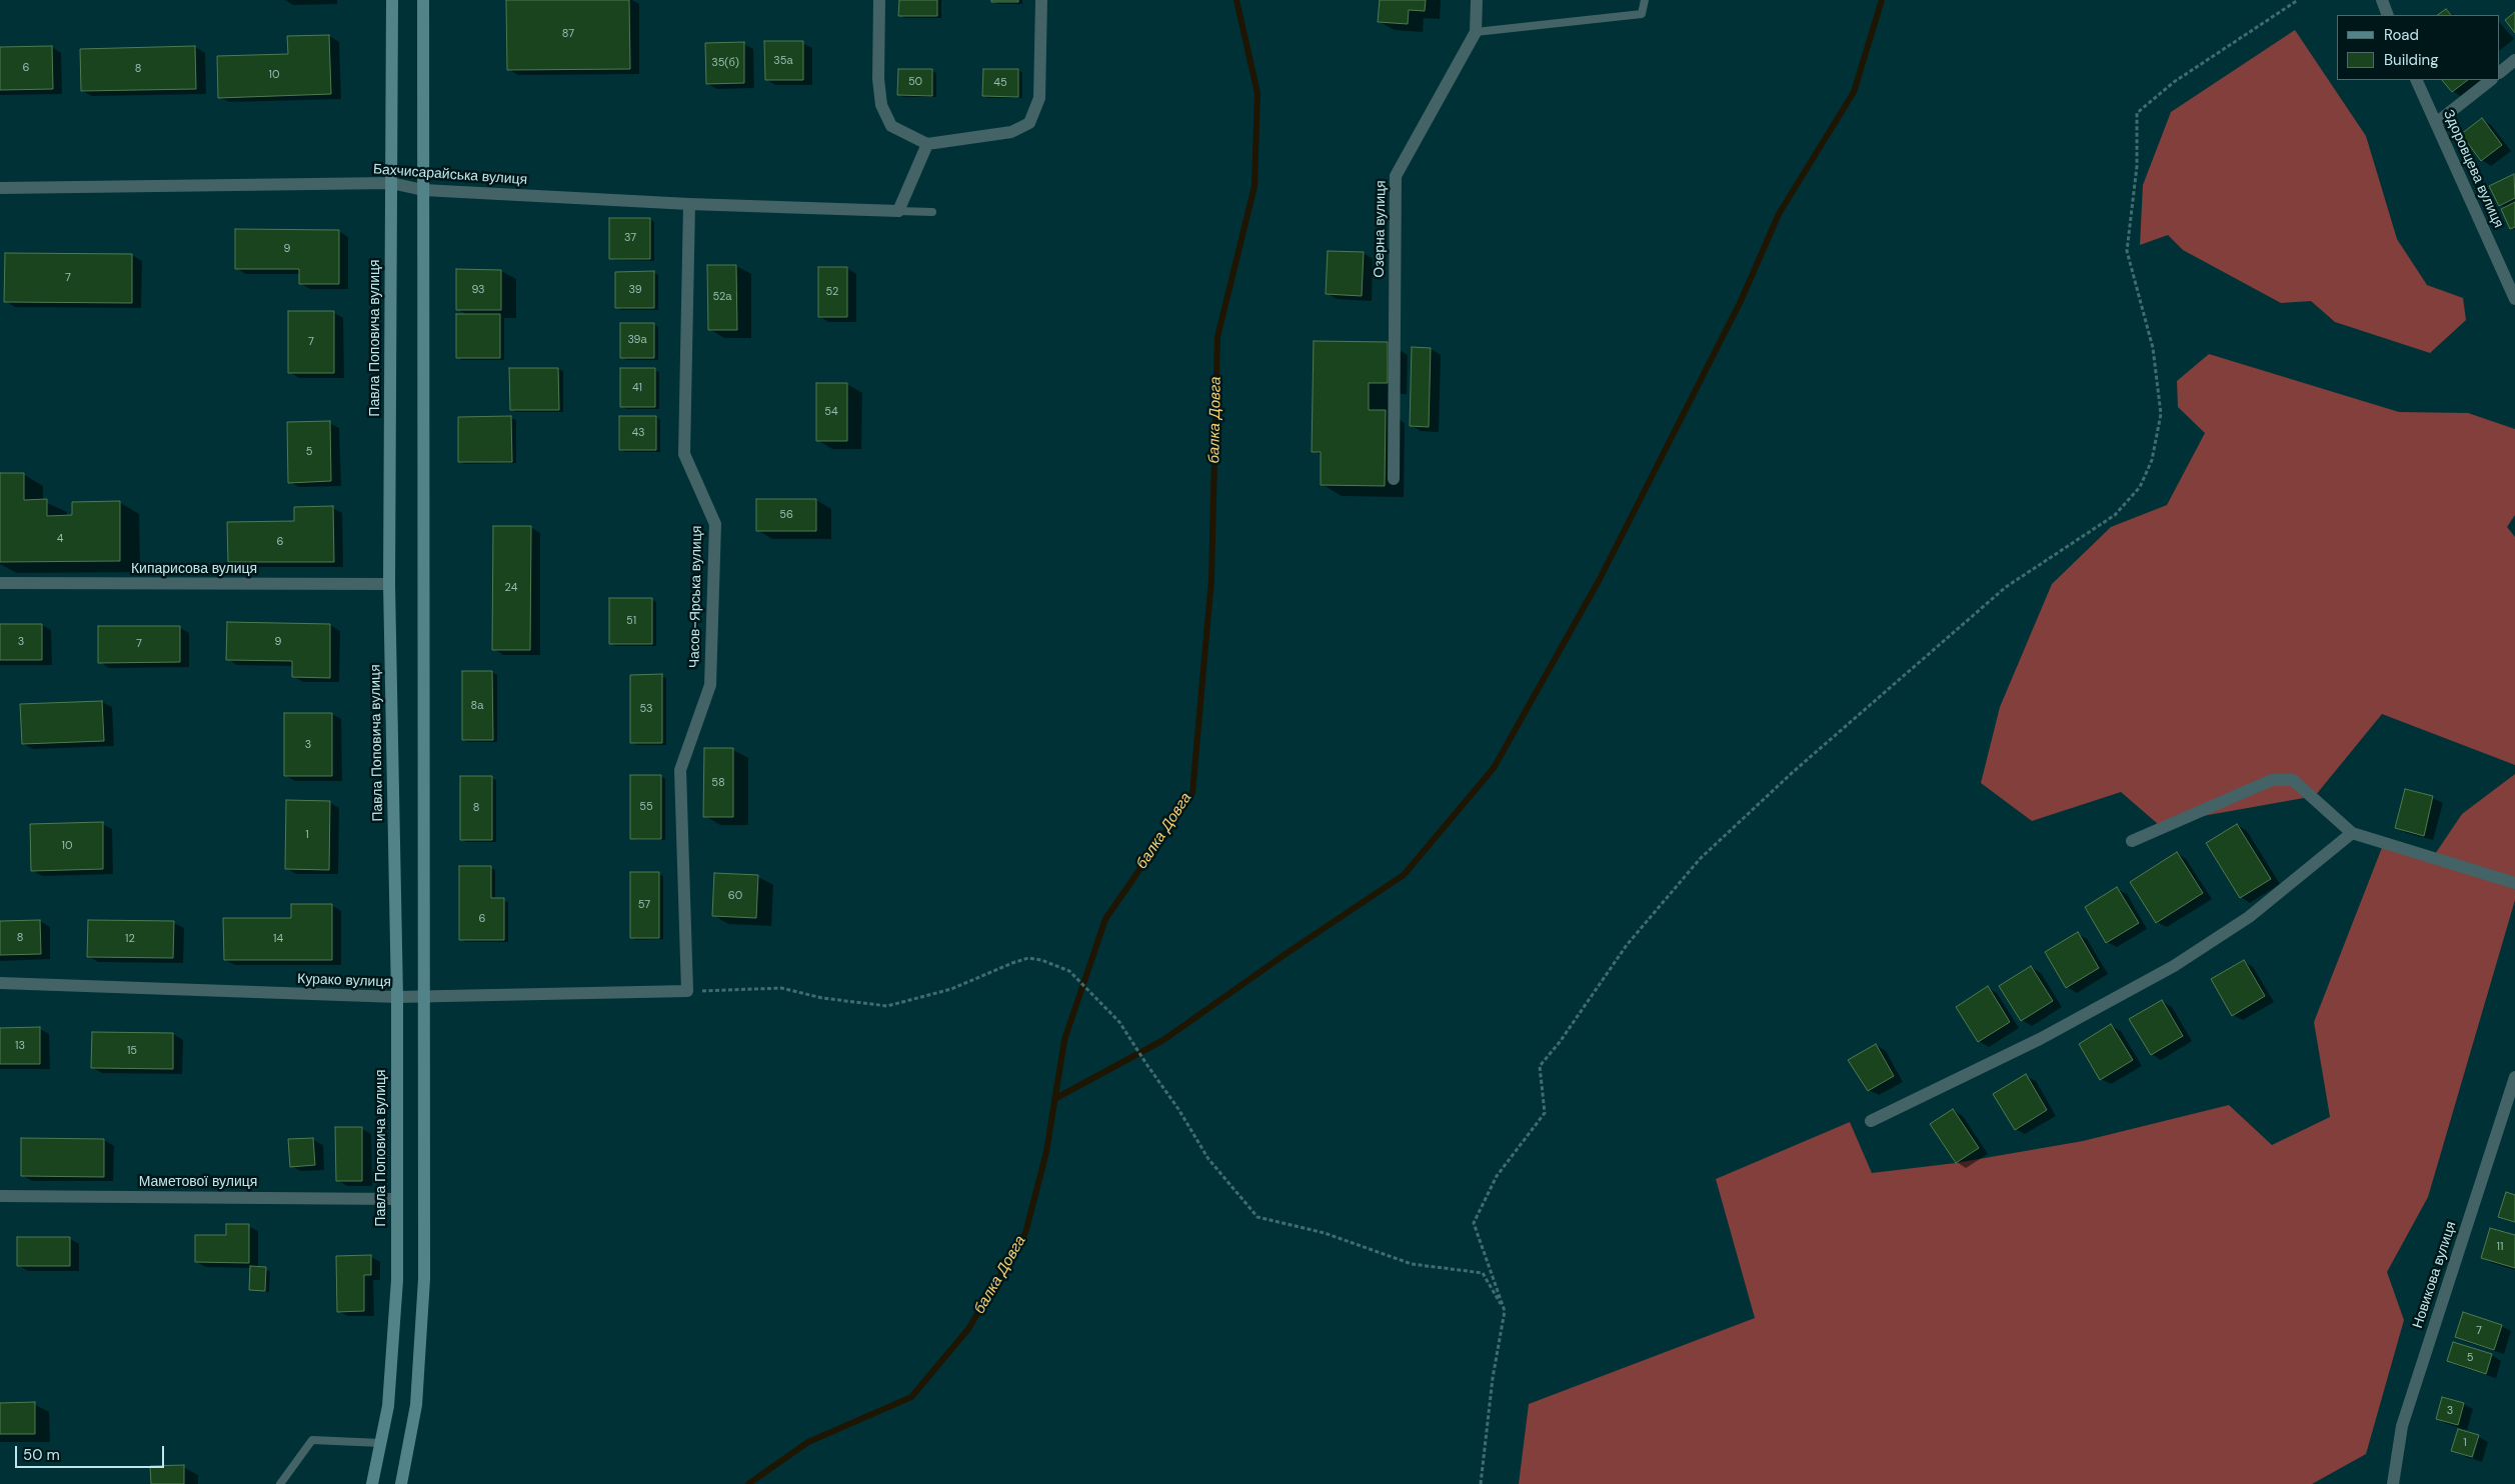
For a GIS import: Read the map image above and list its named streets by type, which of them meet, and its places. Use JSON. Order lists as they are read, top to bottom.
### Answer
{
  "streets": {
    "main road": ["Павла Поповича вулиця"],
    "street": [
      "Здоровцева вулиця",
      "Бахчисарайська вулиця",
      "Озерна вулиця",
      "Кипарисова вулиця",
      "Часов-Ярська вулиця",
      "Курако вулиця",
      "Маметової вулиця",
      "Новикова вулиця"
    ]
  },
  "crossings": [
    ["Бахчисарайська вулиця", "Павла Поповича вулиця"],
    ["Бахчисарайська вулиця", "Часов-Ярська вулиця"],
    ["Павла Поповича вулиця", "Кипарисова вулиця"],
    ["Павла Поповича вулиця", "Курако вулиця"],
    ["Павла Поповича вулиця", "Маметової вулиця"],
    ["Часов-Ярська вулиця", "Курако вулиця"]
  ],
  "water": ["балка Довга"],
  "house_numbers": [
    "87",
    "35а",
    "35(б)",
    "6",
    "8",
    "10",
    "50",
    "45",
    "37",
    "9",
    "7",
    "93",
    "39",
    "52",
    "52а",
    "39а",
    "7",
    "41",
    "54",
    "43",
    "5",
    "56",
    "4",
    "6",
    "24",
    "51",
    "3",
    "9",
    "7",
    "8а",
    "53",
    "3",
    "58",
    "55",
    "8",
    "1",
    "10",
    "60",
    "57",
    "6",
    "8",
    "12",
    "14",
    "13",
    "15",
    "11",
    "7",
    "5",
    "3",
    "1"
  ],
  "legend": ["Road", "Building"],
  "scale_bar": "50 m"
}
